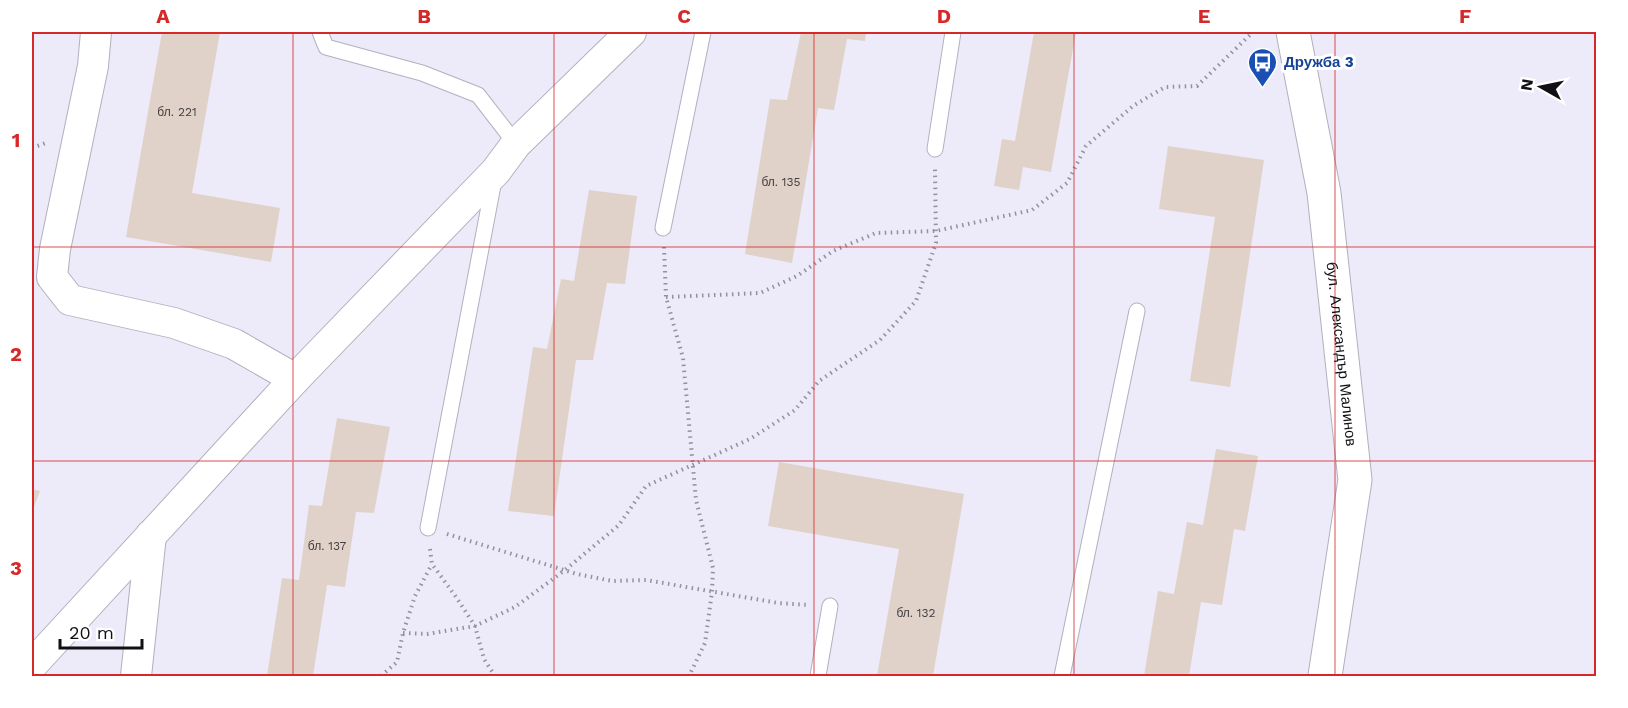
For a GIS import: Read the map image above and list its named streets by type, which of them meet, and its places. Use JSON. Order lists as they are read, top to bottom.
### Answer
{
  "streets": {
    "street": ["бул. Александър Малинов"]
  },
  "places": {
    "bus stop": ["Дружба 3"]
  },
  "house_numbers": [
    "бл. 221",
    "бл. 135",
    "бл. 137",
    "бл. 132"
  ],
  "scale_bar": "20 m",
  "north": "left",
  "grid": {
    "columns": [
      "A",
      "B",
      "C",
      "D",
      "E",
      "F"
    ],
    "rows": ["1", "2", "3"]
  }
}
